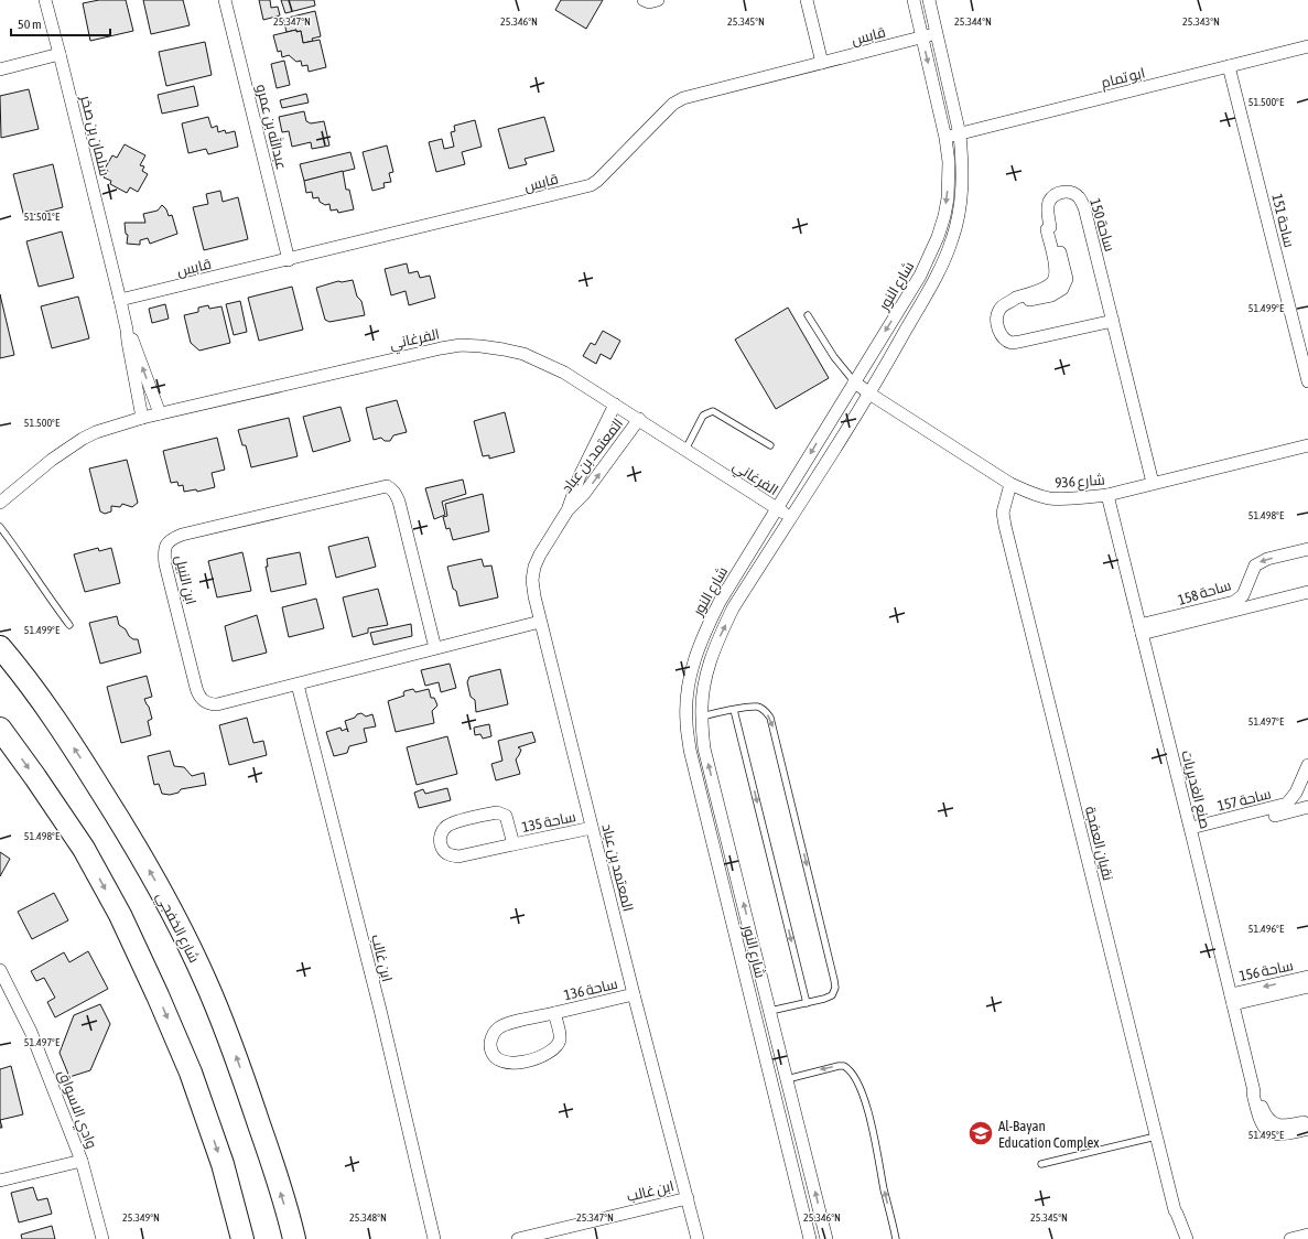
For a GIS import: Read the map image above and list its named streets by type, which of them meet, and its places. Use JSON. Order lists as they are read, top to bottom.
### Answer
{
  "streets": {
    "highway": ["شارع الخفجي"],
    "street": [
      "قابس",
      "ابو تمام",
      "عبدالله بن عمرو",
      "سلمان بن صخر",
      "ساحة 151",
      "ساحة 150",
      "شارع النور",
      "الفرغاني",
      "المعتمد بن عباد",
      "شارع 936",
      "ابن النبيل",
      "ساحة 158",
      "صنع الغديريات",
      "ساحة 157",
      "ساحة 135",
      "نقيان العفجة",
      "ابن غالب",
      "ساحة 156",
      "ساحة 136",
      "وادي الاسواق"
    ]
  },
  "crossings": [
    ["قابس", "عبدالله بن عمرو"],
    ["قابس", "سلمان بن صخر"],
    ["قابس", "شارع النور"],
    ["ابو تمام", "ساحة 151"],
    ["ابو تمام", "شارع النور"],
    ["سلمان بن صخر", "الفرغاني"],
    ["ساحة 150", "شارع 936"],
    ["شارع النور", "الفرغاني"],
    ["شارع النور", "شارع 936"],
    ["الفرغاني", "المعتمد بن عباد"],
    ["المعتمد بن عباد", "ابن النبيل"],
    ["المعتمد بن عباد", "ساحة 135"],
    ["المعتمد بن عباد", "ابن غالب"],
    ["المعتمد بن عباد", "ساحة 136"],
    ["شارع 936", "صنع الغديريات"],
    ["شارع 936", "نقيان العفجة"],
    ["ابن النبيل", "ابن غالب"],
    ["ساحة 158", "صنع الغديريات"],
    ["صنع الغديريات", "ساحة 157"],
    ["صنع الغديريات", "ساحة 156"]
  ],
  "places": {
    "school or university": ["Al-Bayan Education Complex"]
  },
  "scale_bar": "50 m",
  "coordinates": [
    "25.345°N",
    "25.347°N",
    "25.346°N",
    "25.344°N",
    "25.343°N",
    "51.500°E",
    "51.501°E",
    "51.499°E",
    "51.498°E",
    "51.497°E",
    "51.496°E",
    "51.495°E",
    "25.349°N",
    "25.348°N"
  ]
}
